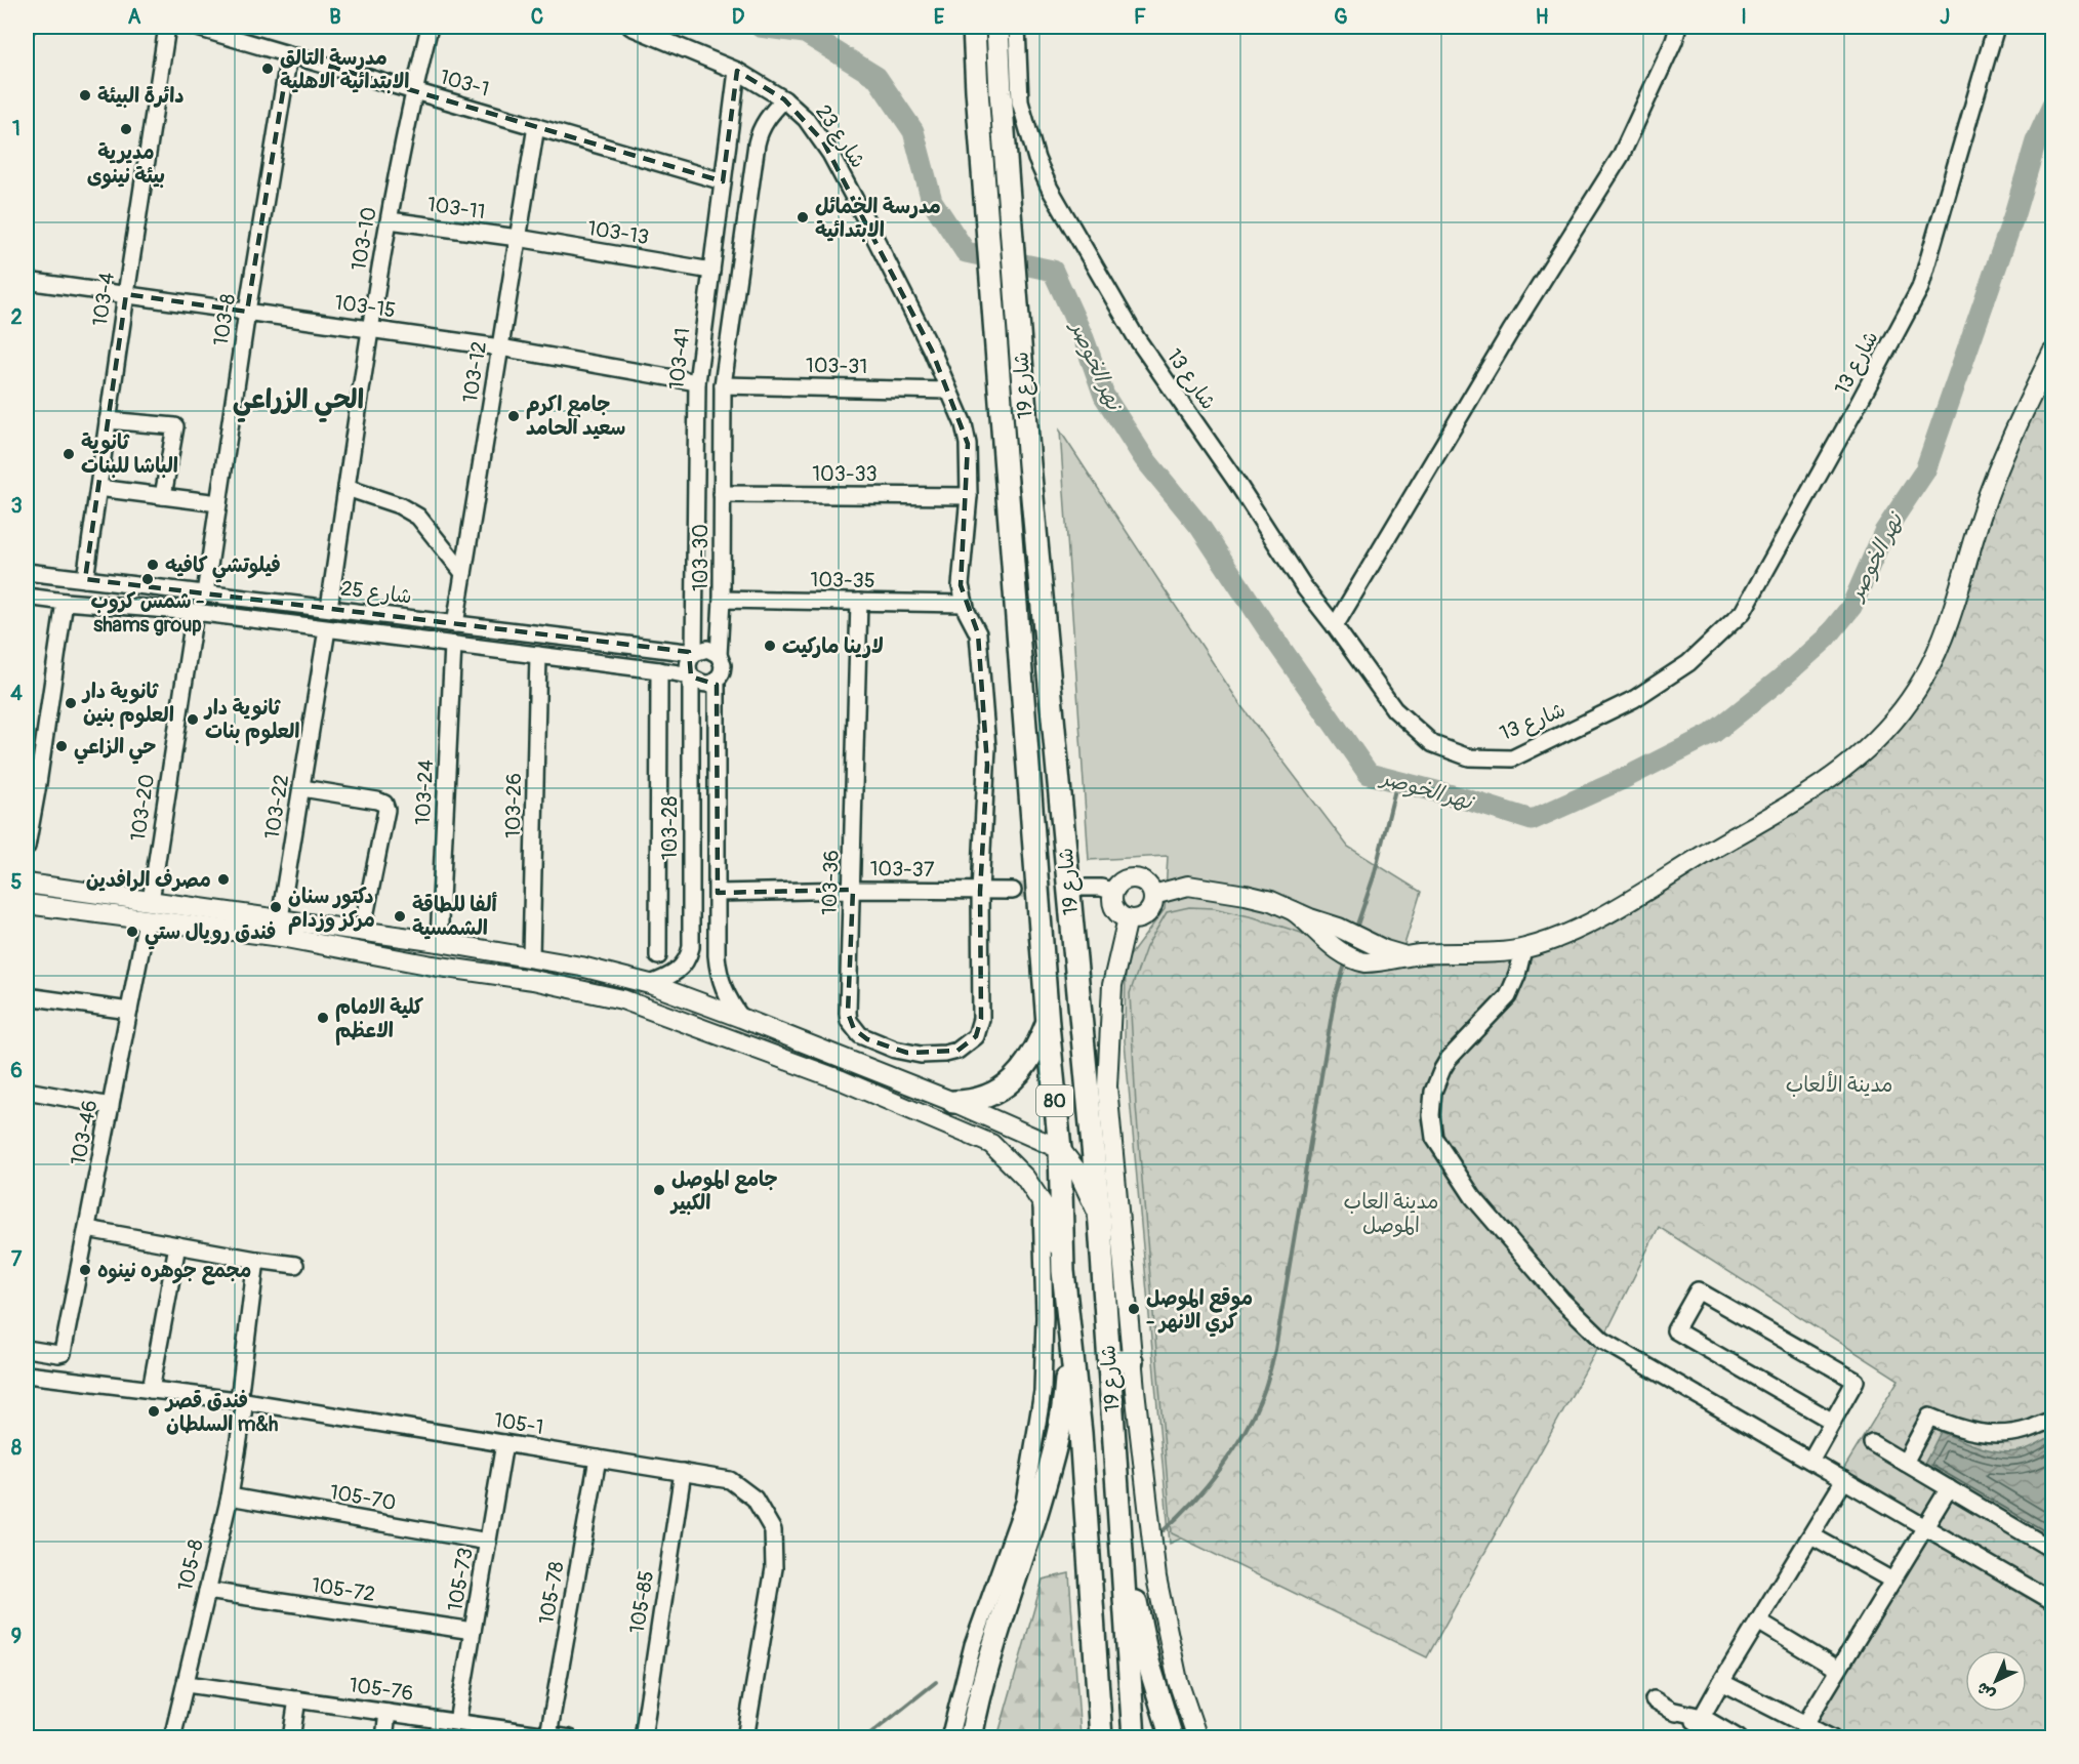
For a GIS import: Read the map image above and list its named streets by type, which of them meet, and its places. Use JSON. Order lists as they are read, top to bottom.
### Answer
{
  "streets": {
    "highway": ["شارع 19", "80"],
    "street": [
      "103-1",
      "شارع 23",
      "103-11",
      "103-13",
      "103-10",
      "103-4",
      "103-15",
      "103-8",
      "103-41",
      "شارع 13",
      "103-31",
      "103-12",
      "103-33",
      "103-30",
      "103-35",
      "شارع 25",
      "103-24",
      "103-26",
      "103-22",
      "103-20",
      "103-28",
      "103-37",
      "103-36",
      "103-46",
      "105-1",
      "105-70",
      "105-8",
      "105-73",
      "105-72",
      "105-78",
      "105-85",
      "105-76"
    ]
  },
  "crossings": [
    ["103-1", "103-10"],
    ["103-1", "103-8"],
    ["103-1", "103-41"],
    ["103-1", "103-12"],
    ["شارع 23", "103-41"],
    ["شارع 23", "103-31"],
    ["شارع 23", "103-33"],
    ["شارع 23", "103-30"],
    ["شارع 23", "103-35"],
    ["103-11", "103-13"],
    ["103-11", "103-10"],
    ["103-11", "103-12"],
    ["103-13", "103-41"],
    ["103-13", "103-12"],
    ["103-10", "103-15"],
    ["103-10", "شارع 25"],
    ["103-4", "103-15"],
    ["103-4", "شارع 25"],
    ["103-15", "103-8"],
    ["103-15", "103-41"],
    ["103-15", "103-12"],
    ["103-8", "شارع 25"],
    ["103-41", "103-30"],
    ["103-41", "شارع 25"],
    ["103-41", "103-28"],
    ["103-31", "103-30"],
    ["103-12", "شارع 25"],
    ["103-33", "103-30"],
    ["103-30", "103-35"],
    ["103-30", "شارع 25"],
    ["103-30", "103-28"],
    ["103-30", "103-37"],
    ["103-35", "103-36"],
    ["شارع 25", "103-24"],
    ["شارع 25", "103-26"],
    ["شارع 25", "103-22"],
    ["شارع 25", "103-20"],
    ["شارع 25", "103-28"],
    ["103-37", "103-36"],
    ["105-1", "105-8"],
    ["105-1", "105-73"],
    ["105-1", "105-78"],
    ["105-1", "105-85"],
    ["105-70", "105-8"],
    ["105-70", "105-73"],
    ["105-8", "105-72"],
    ["105-8", "105-76"],
    ["105-73", "105-72"],
    ["105-73", "105-76"],
    ["105-78", "105-76"]
  ],
  "districts": ["الحي الزراعي"],
  "water": ["نهر الخوصر"],
  "parks": ["مدينة الألعاب", "مدينة العاب الموصل"],
  "places": [
    "مدرسة التالق الابتدائية الاهلية",
    "دائرة البيئة",
    "مديرية بيئة نينوى",
    "مدرسة الخمائل الابتدائية",
    "جامع اكرم سعيد الحامد",
    "ثانوية الباشا للبنات",
    "فيلوتشي كافيه",
    "شمس كروب - shams group",
    "لارينا ماركيت",
    "ثانوية دار العلوم بنين",
    "ثانوية دار العلوم بنات",
    "حي الزاعي",
    "مصرف الرافدين",
    "دكتور سنان مركز وزدام",
    "ألفا للطاقة الشمسية",
    "فندق رويال ستي",
    "كلية الامام الاعظم",
    "جامع الموصل الكبير",
    "مجمع جوهره نينوه",
    "موقع الموصل - كري الانهر",
    "فندق قصر السلطان m&h"
  ],
  "north": "bottom left",
  "grid": {
    "columns": [
      "A",
      "B",
      "C",
      "D",
      "E",
      "F",
      "G",
      "H",
      "I",
      "J"
    ],
    "rows": [
      "1",
      "2",
      "3",
      "4",
      "5",
      "6",
      "7",
      "8",
      "9"
    ]
  }
}
